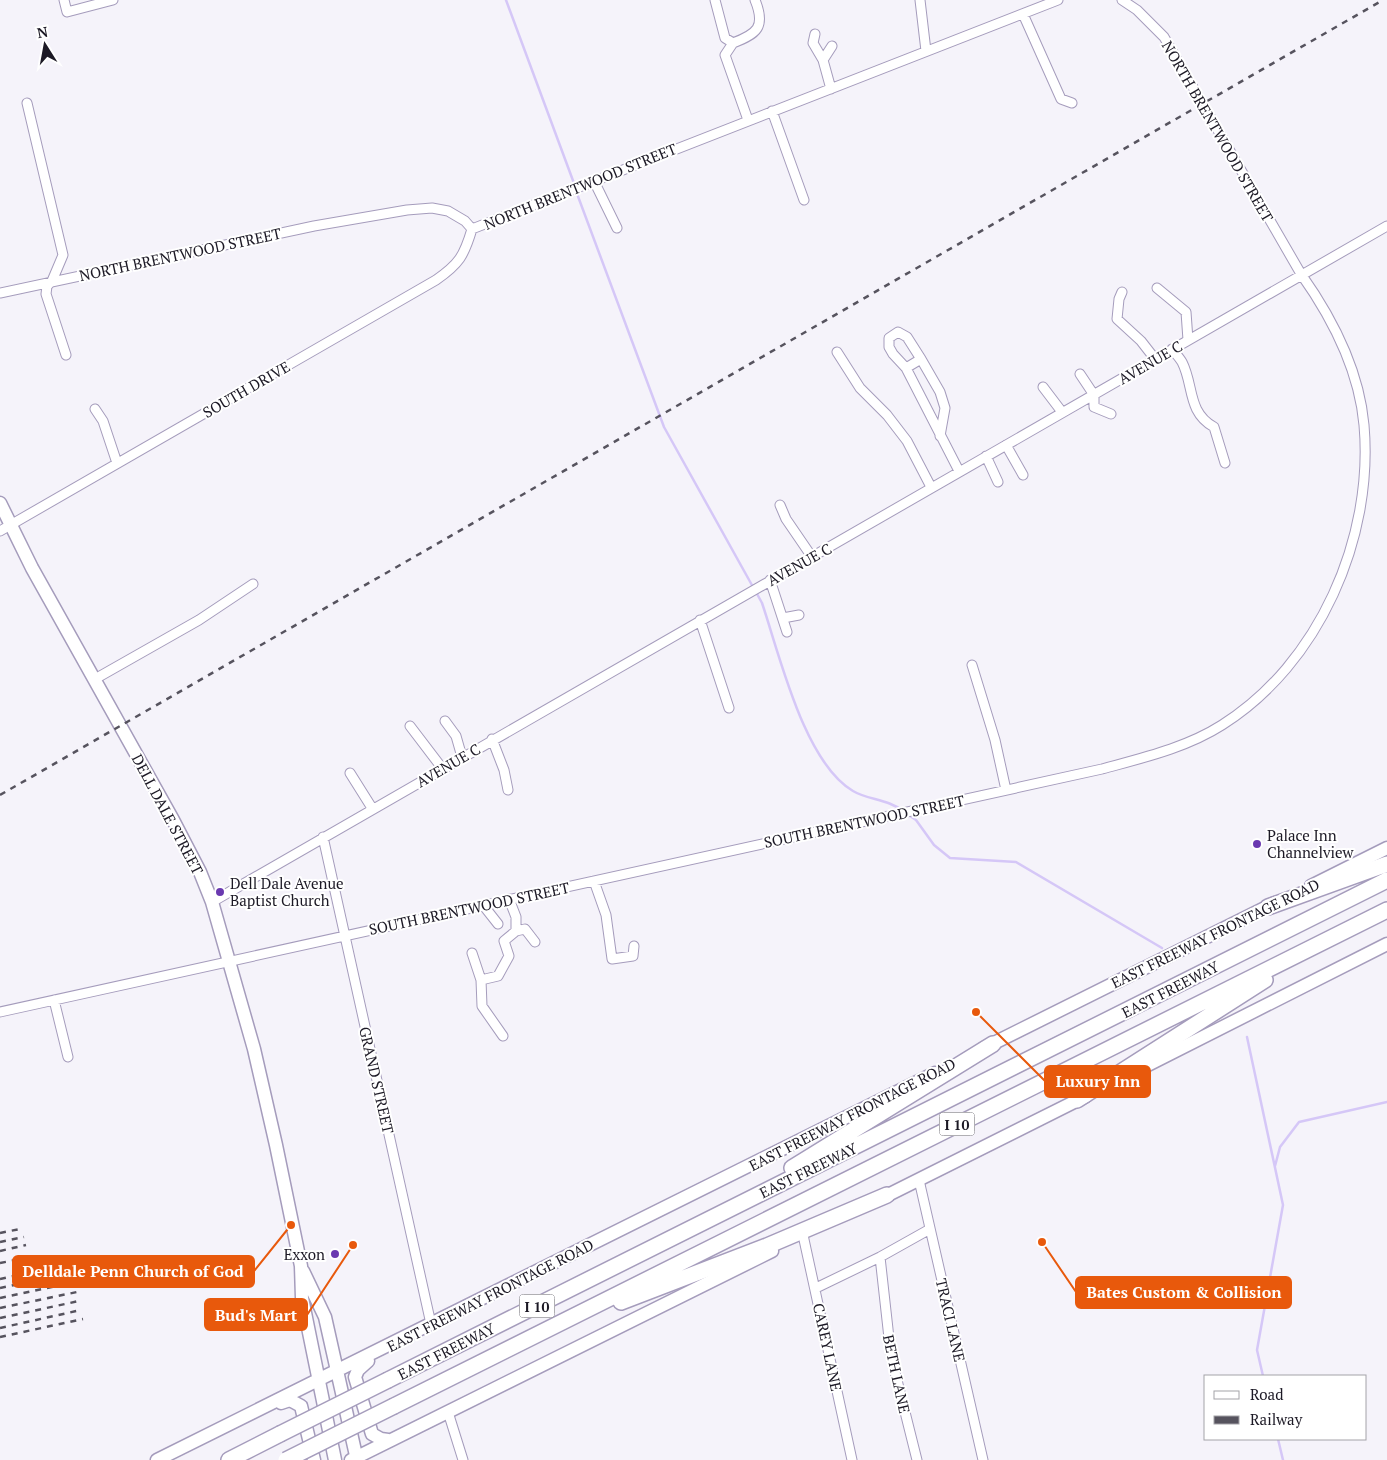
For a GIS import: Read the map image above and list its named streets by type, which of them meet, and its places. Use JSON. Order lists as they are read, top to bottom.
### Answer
{
  "streets": {
    "highway": ["EAST FREEWAY", "I 10"],
    "main road": ["DELL DALE STREET", "EAST FREEWAY FRONTAGE ROAD"],
    "street": [
      "NORTH BRENTWOOD STREET",
      "AVENUE C",
      "SOUTH DRIVE",
      "SOUTH BRENTWOOD STREET",
      "GRAND STREET",
      "TRACI LANE",
      "CAREY LANE",
      "BETH LANE"
    ]
  },
  "crossings": [
    ["NORTH BRENTWOOD STREET", "AVENUE C"],
    ["NORTH BRENTWOOD STREET", "SOUTH DRIVE"],
    ["NORTH BRENTWOOD STREET", "SOUTH BRENTWOOD STREET"],
    ["AVENUE C", "DELL DALE STREET"],
    ["AVENUE C", "SOUTH BRENTWOOD STREET"],
    ["AVENUE C", "GRAND STREET"],
    ["SOUTH DRIVE", "DELL DALE STREET"],
    ["DELL DALE STREET", "SOUTH BRENTWOOD STREET"],
    ["DELL DALE STREET", "EAST FREEWAY FRONTAGE ROAD"],
    ["SOUTH BRENTWOOD STREET", "GRAND STREET"],
    ["EAST FREEWAY FRONTAGE ROAD", "GRAND STREET"]
  ],
  "places": [
    "Palace Inn Channelview",
    "Dell Dale Avenue Baptist Church",
    "Luxury Inn",
    "Delldale Penn Church of God",
    "Bates Custom & Collision",
    "Bud's Mart",
    "Exxon"
  ],
  "legend": ["Road", "Railway"],
  "north": "top"
}
